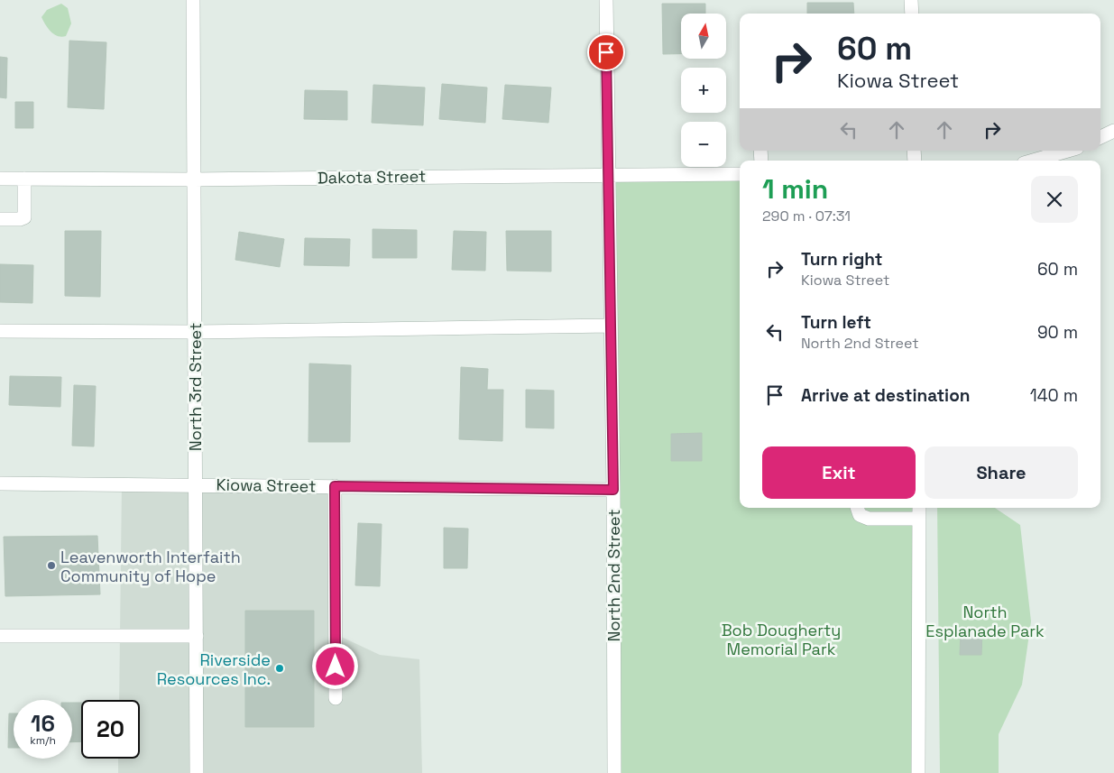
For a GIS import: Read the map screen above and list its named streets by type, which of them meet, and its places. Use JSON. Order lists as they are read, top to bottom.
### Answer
{
  "streets": {
    "street": [
      "Dakota Street",
      "North 3rd Street",
      "Kiowa Street",
      "North 2nd Street"
    ]
  },
  "crossings": [
    ["Dakota Street", "North 3rd Street"],
    ["Dakota Street", "North 2nd Street"],
    ["North 3rd Street", "Kiowa Street"],
    ["Kiowa Street", "North 2nd Street"]
  ],
  "parks": ["North Esplanade Park", "Bob Dougherty Memorial Park"],
  "places": ["Leavenworth Interfaith Community of Hope", "Riverside Resources Inc."],
  "north": "top",
  "page": {
    "map_buttons": ["+", "−"],
    "turn": ["60 m", "Kiowa Street"],
    "heading": ["1 min", "290 m · 07:31"],
    "list": [
      {
        "name": "Turn right",
        "note": "Kiowa Street",
        "value": "60 m"
      },
      {
        "name": "Turn left",
        "note": "North 2nd Street",
        "value": "90 m"
      },
      {
        "name": "Arrive at destination",
        "value": "140 m"
      }
    ],
    "buttons": ["Exit", "Share"],
    "speed": "16 km/h",
    "limit": "20"
  }
}
